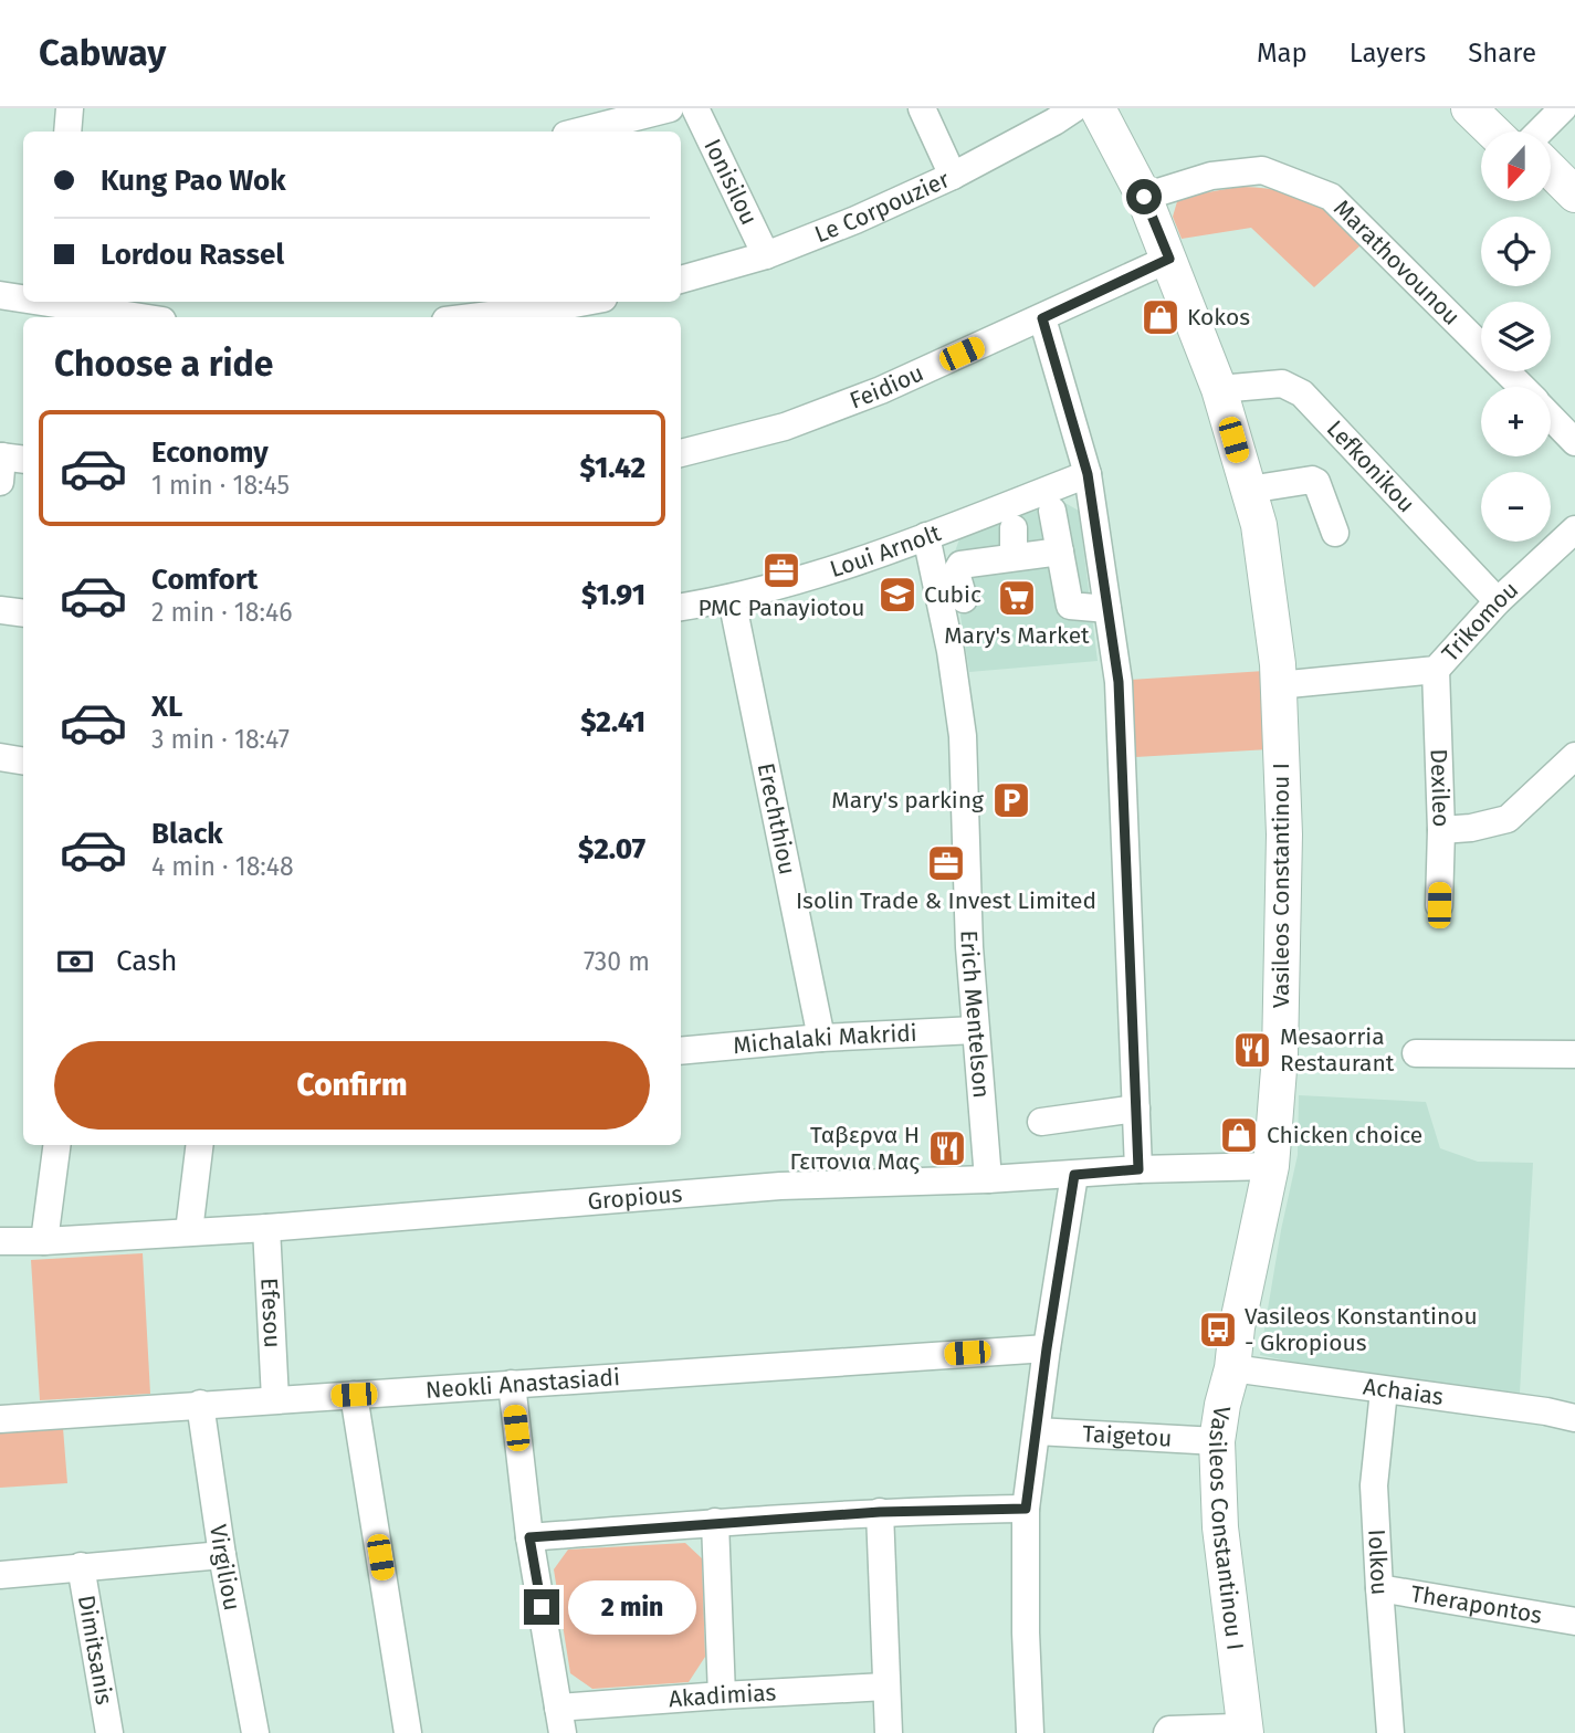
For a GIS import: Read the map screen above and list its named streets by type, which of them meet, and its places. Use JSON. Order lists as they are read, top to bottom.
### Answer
{
  "streets": {
    "main road": ["Vasileos Constantinou I"],
    "street": [
      "Ionisilou",
      "Le Corpouzier",
      "Marathovounou",
      "Feidiou",
      "Lefkonikou",
      "Loui Arnolt",
      "Trikomou",
      "Dexileo",
      "Erechthiou",
      "Erich Mentelson",
      "Michalaki Makridi",
      "Gropious",
      "Efesou",
      "Neokli Anastasiadi",
      "Achaias",
      "Taigetou",
      "Iolkou",
      "Virgiliou",
      "Therapontos",
      "Dimitsanis",
      "Akadimias"
    ]
  },
  "crossings": [
    ["Ionisilou", "Le Corpouzier"],
    ["Marathovounou", "Vasileos Constantinou I"],
    ["Feidiou", "Vasileos Constantinou I"],
    ["Lefkonikou", "Trikomou"],
    ["Lefkonikou", "Vasileos Constantinou I"],
    ["Loui Arnolt", "Erechthiou"],
    ["Loui Arnolt", "Erich Mentelson"],
    ["Trikomou", "Dexileo"],
    ["Trikomou", "Vasileos Constantinou I"],
    ["Erechthiou", "Michalaki Makridi"],
    ["Vasileos Constantinou I", "Gropious"],
    ["Vasileos Constantinou I", "Achaias"],
    ["Vasileos Constantinou I", "Taigetou"],
    ["Erich Mentelson", "Michalaki Makridi"],
    ["Erich Mentelson", "Gropious"],
    ["Gropious", "Efesou"],
    ["Efesou", "Neokli Anastasiadi"],
    ["Neokli Anastasiadi", "Virgiliou"],
    ["Achaias", "Iolkou"],
    ["Iolkou", "Therapontos"]
  ],
  "places": {
    "shop": ["Kokos", "Chicken choice"],
    "office": ["PMC Panayiotou", "Isolin Trade & Invest Limited"],
    "school or university": ["Cubic"],
    "supermarket": ["Mary's Market"],
    "parking": ["Mary's parking"],
    "restaurant": ["Mesaorria Restaurant", "Ταβερνα Η Γειτονια Μας"],
    "bus stop": ["Vasileos Konstantinou - Gkropious"]
  },
  "north": "bottom",
  "page": {
    "header": "Cabway",
    "nav": ["Map", "Layers", "Share"],
    "map_buttons": ["+", "−"],
    "banner": ["Kung Pao Wok", "Lordou Rassel"],
    "heading": "Choose a ride",
    "list": [
      {
        "name": "Economy",
        "note": "1 min · 18:45",
        "value": "$1.42"
      },
      {
        "name": "Comfort",
        "note": "2 min · 18:46",
        "value": "$1.91"
      },
      {
        "name": "XL",
        "note": "3 min · 18:47",
        "value": "$2.41"
      },
      {
        "name": "Black",
        "note": "4 min · 18:48",
        "value": "$2.07"
      }
    ],
    "pay": ["Cash", "730 m"],
    "buttons": "Confirm",
    "bubble": "2 min"
  }
}
